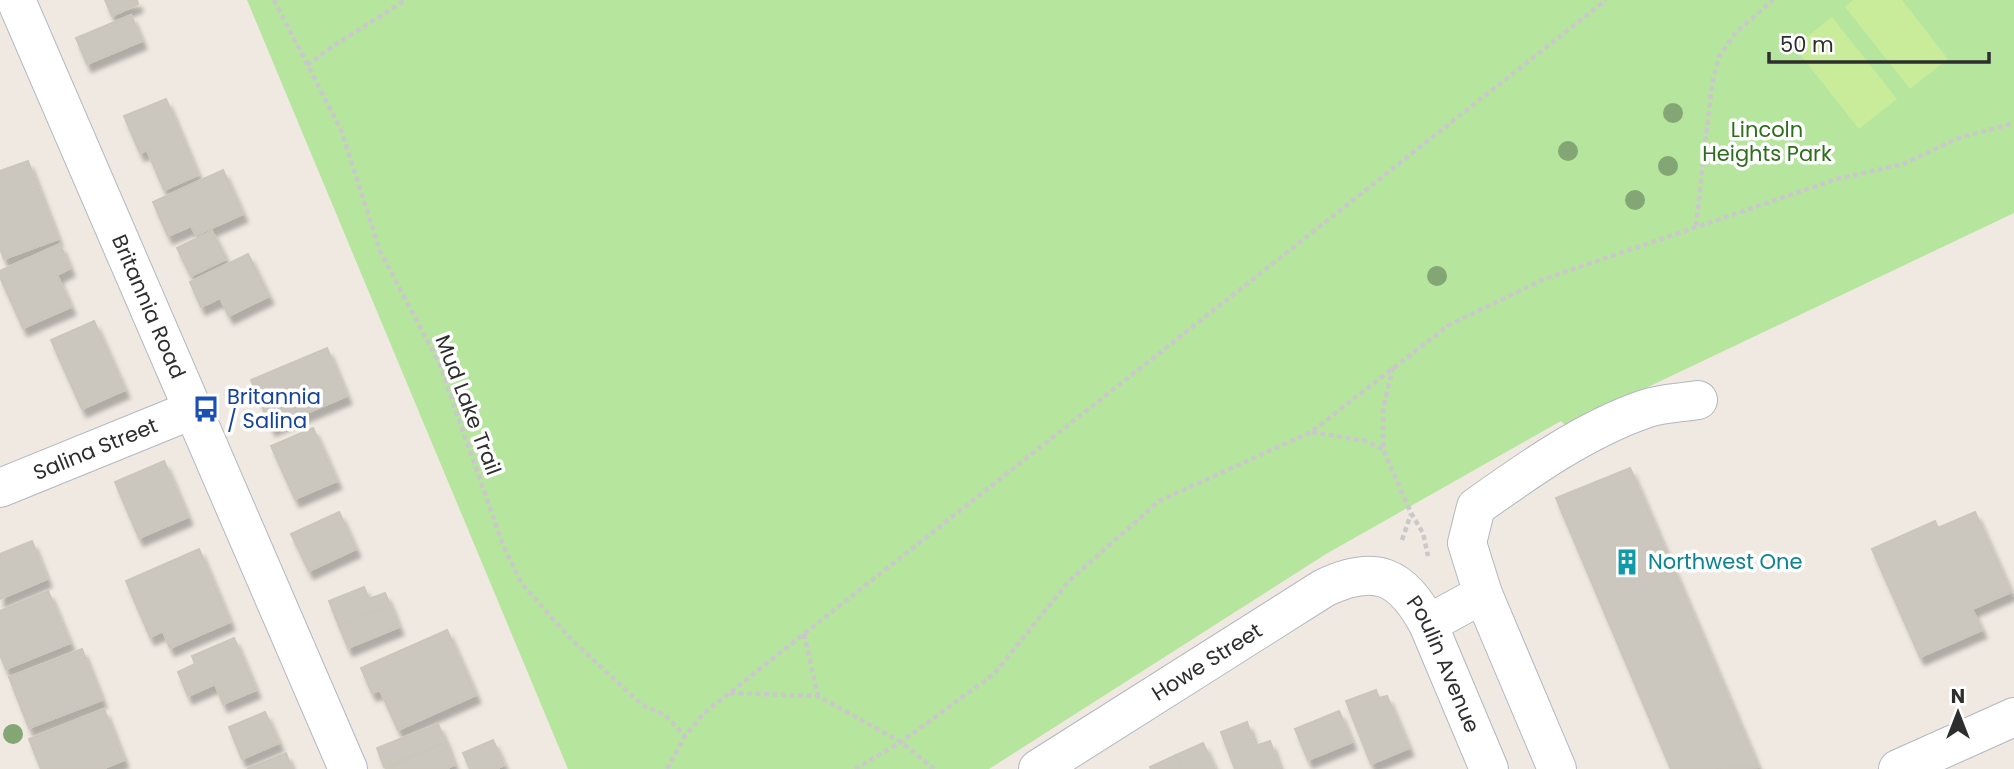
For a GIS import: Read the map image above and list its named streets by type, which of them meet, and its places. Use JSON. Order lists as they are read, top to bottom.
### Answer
{
  "streets": {
    "street": [
      "Britannia Road",
      "Salina Street",
      "Howe Street",
      "Poulin Avenue"
    ],
    "path": ["Mud Lake Trail"]
  },
  "crossings": [
    ["Britannia Road", "Salina Street"],
    ["Howe Street", "Poulin Avenue"]
  ],
  "parks": ["Lincoln Heights Park"],
  "places": {
    "bus stop": ["Britannia / Salina"],
    "building": ["Northwest One"]
  },
  "scale_bar": "50 m",
  "north": "top"
}
